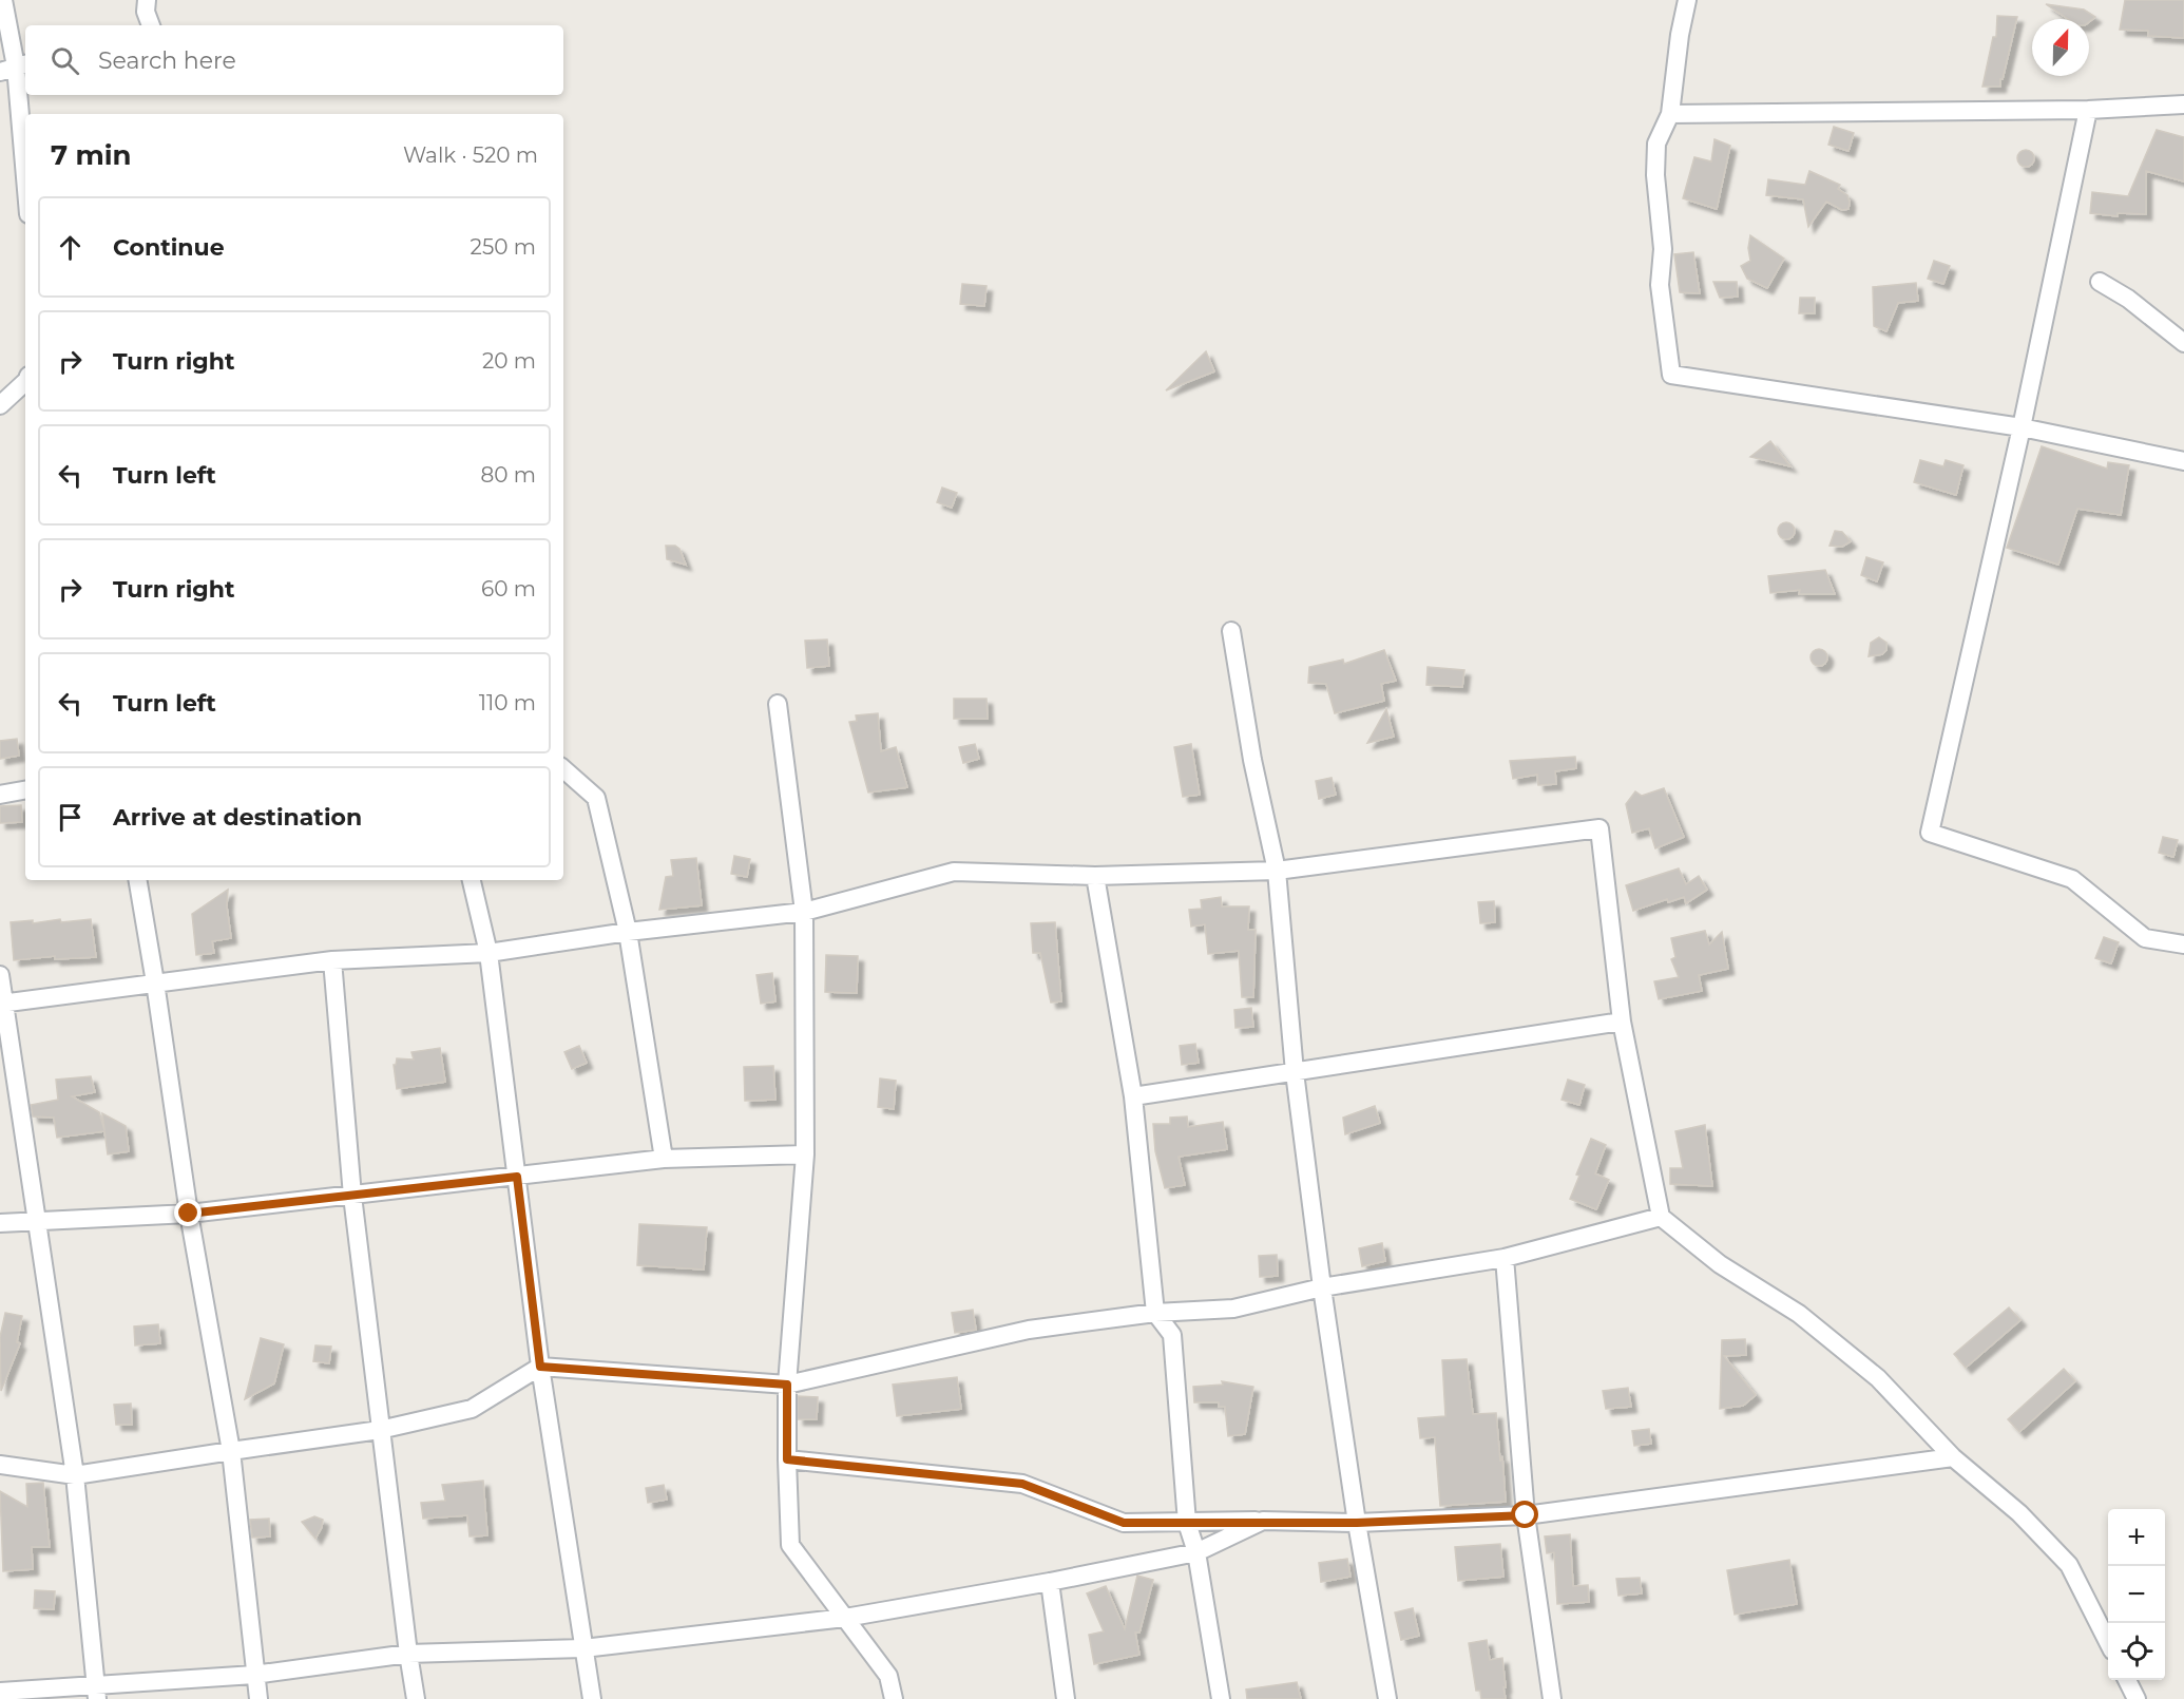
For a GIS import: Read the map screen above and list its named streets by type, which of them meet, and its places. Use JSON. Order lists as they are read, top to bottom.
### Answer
{
  "north": "top",
  "page": {
    "search": "Search here",
    "heading": ["7 min", "Walk · 520 m"],
    "list": [
      ["Continue", "250 m"],
      ["Turn right", "20 m"],
      ["Turn left", "80 m"],
      ["Turn right", "60 m"],
      ["Turn left", "110 m"],
      "Arrive at destination"
    ],
    "map_buttons": ["+", "−"]
  }
}
